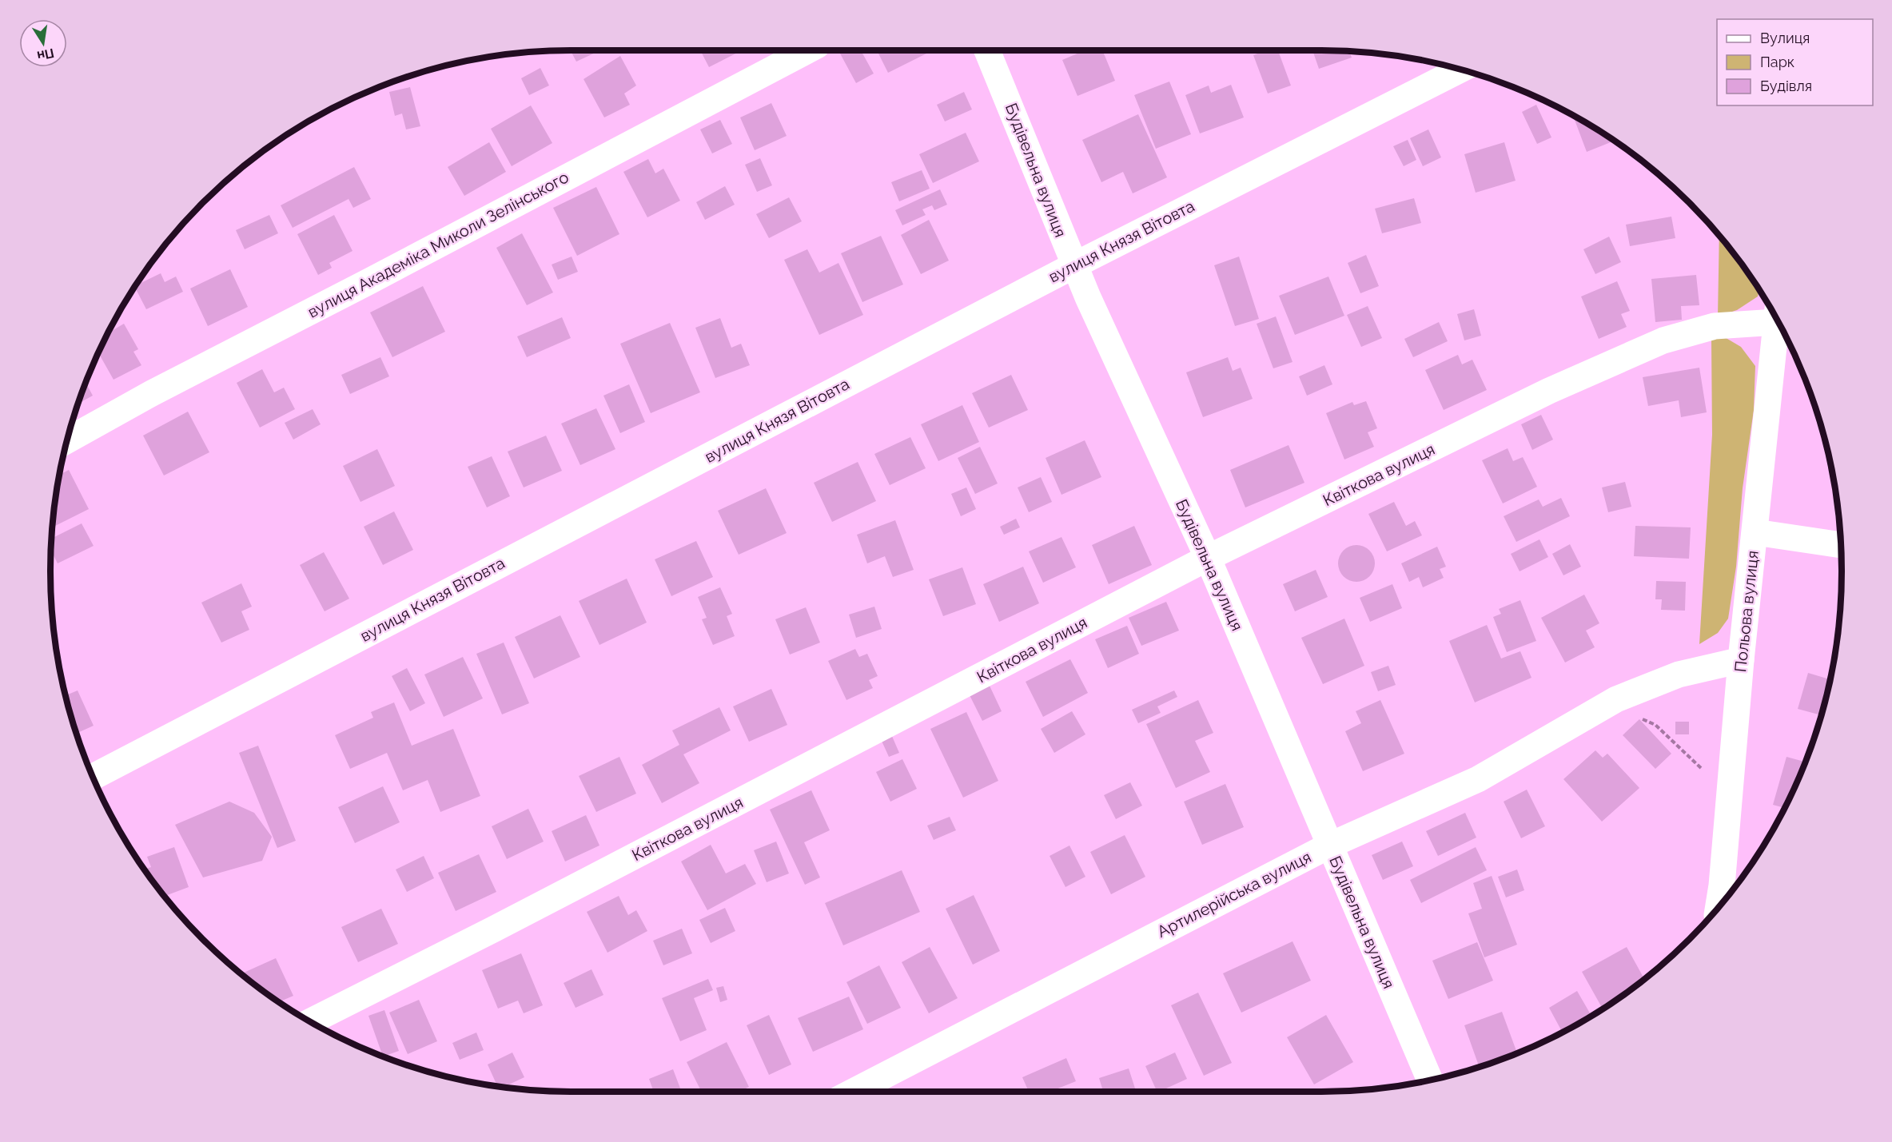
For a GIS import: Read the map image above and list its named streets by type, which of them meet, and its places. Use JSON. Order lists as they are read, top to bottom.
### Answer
{
  "streets": {
    "street": [
      "Будівельна вулиця",
      "вулиця Князя Вітовта",
      "вулиця Академіка Миколи Зелінського",
      "Квіткова вулиця",
      "Польова вулиця",
      "Артилерійська вулиця"
    ]
  },
  "crossings": [
    ["Будівельна вулиця", "вулиця Князя Вітовта"],
    ["Будівельна вулиця", "Квіткова вулиця"],
    ["Будівельна вулиця", "Артилерійська вулиця"],
    ["Польова вулиця", "Артилерійська вулиця"]
  ],
  "legend": ["Вулиця", "Парк", "Будівля"],
  "north": "bottom"
}
